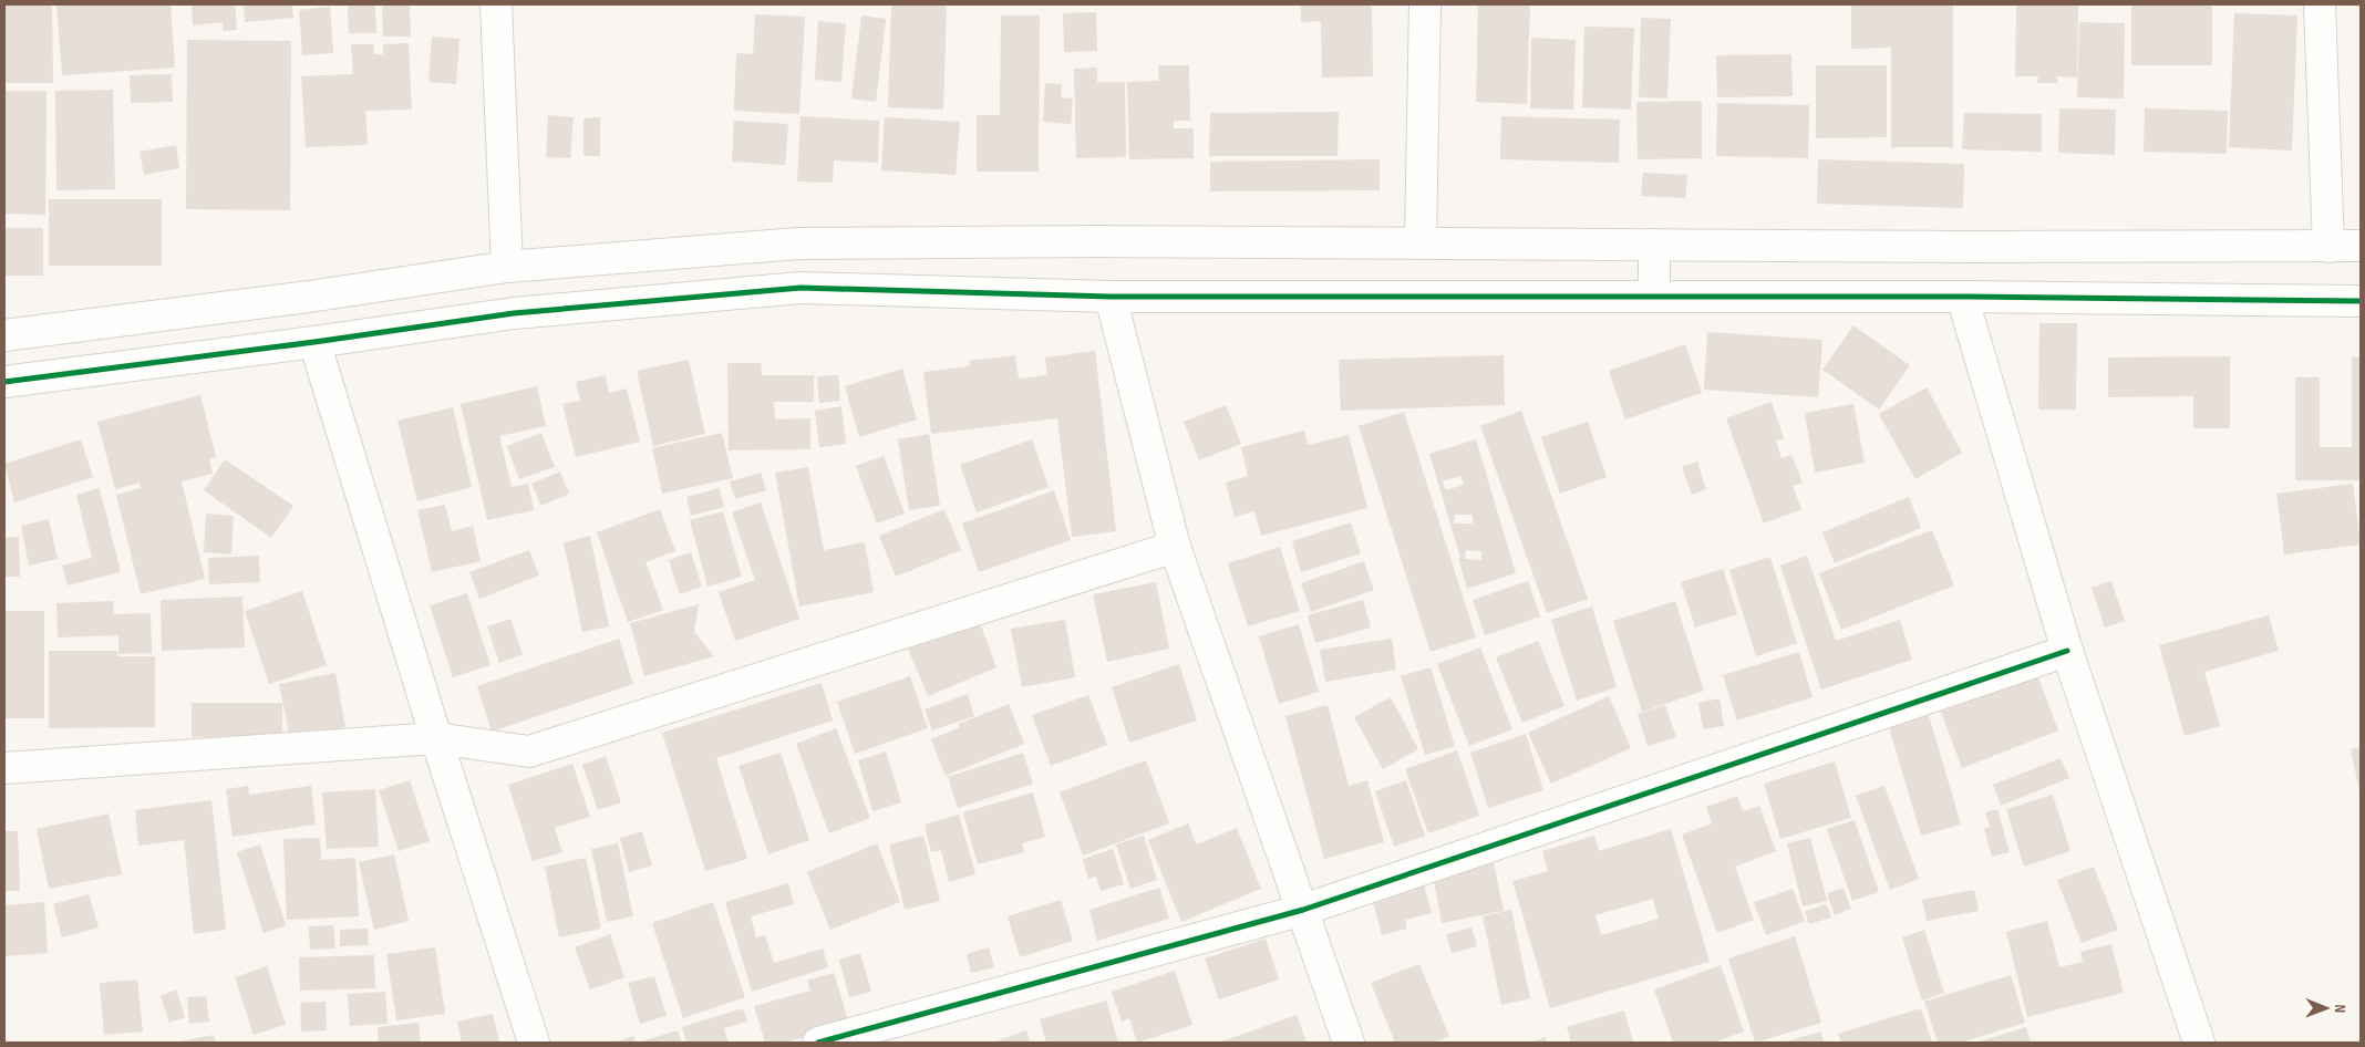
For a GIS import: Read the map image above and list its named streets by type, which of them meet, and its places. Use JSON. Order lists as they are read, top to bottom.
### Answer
{
  "north": "right"
}
